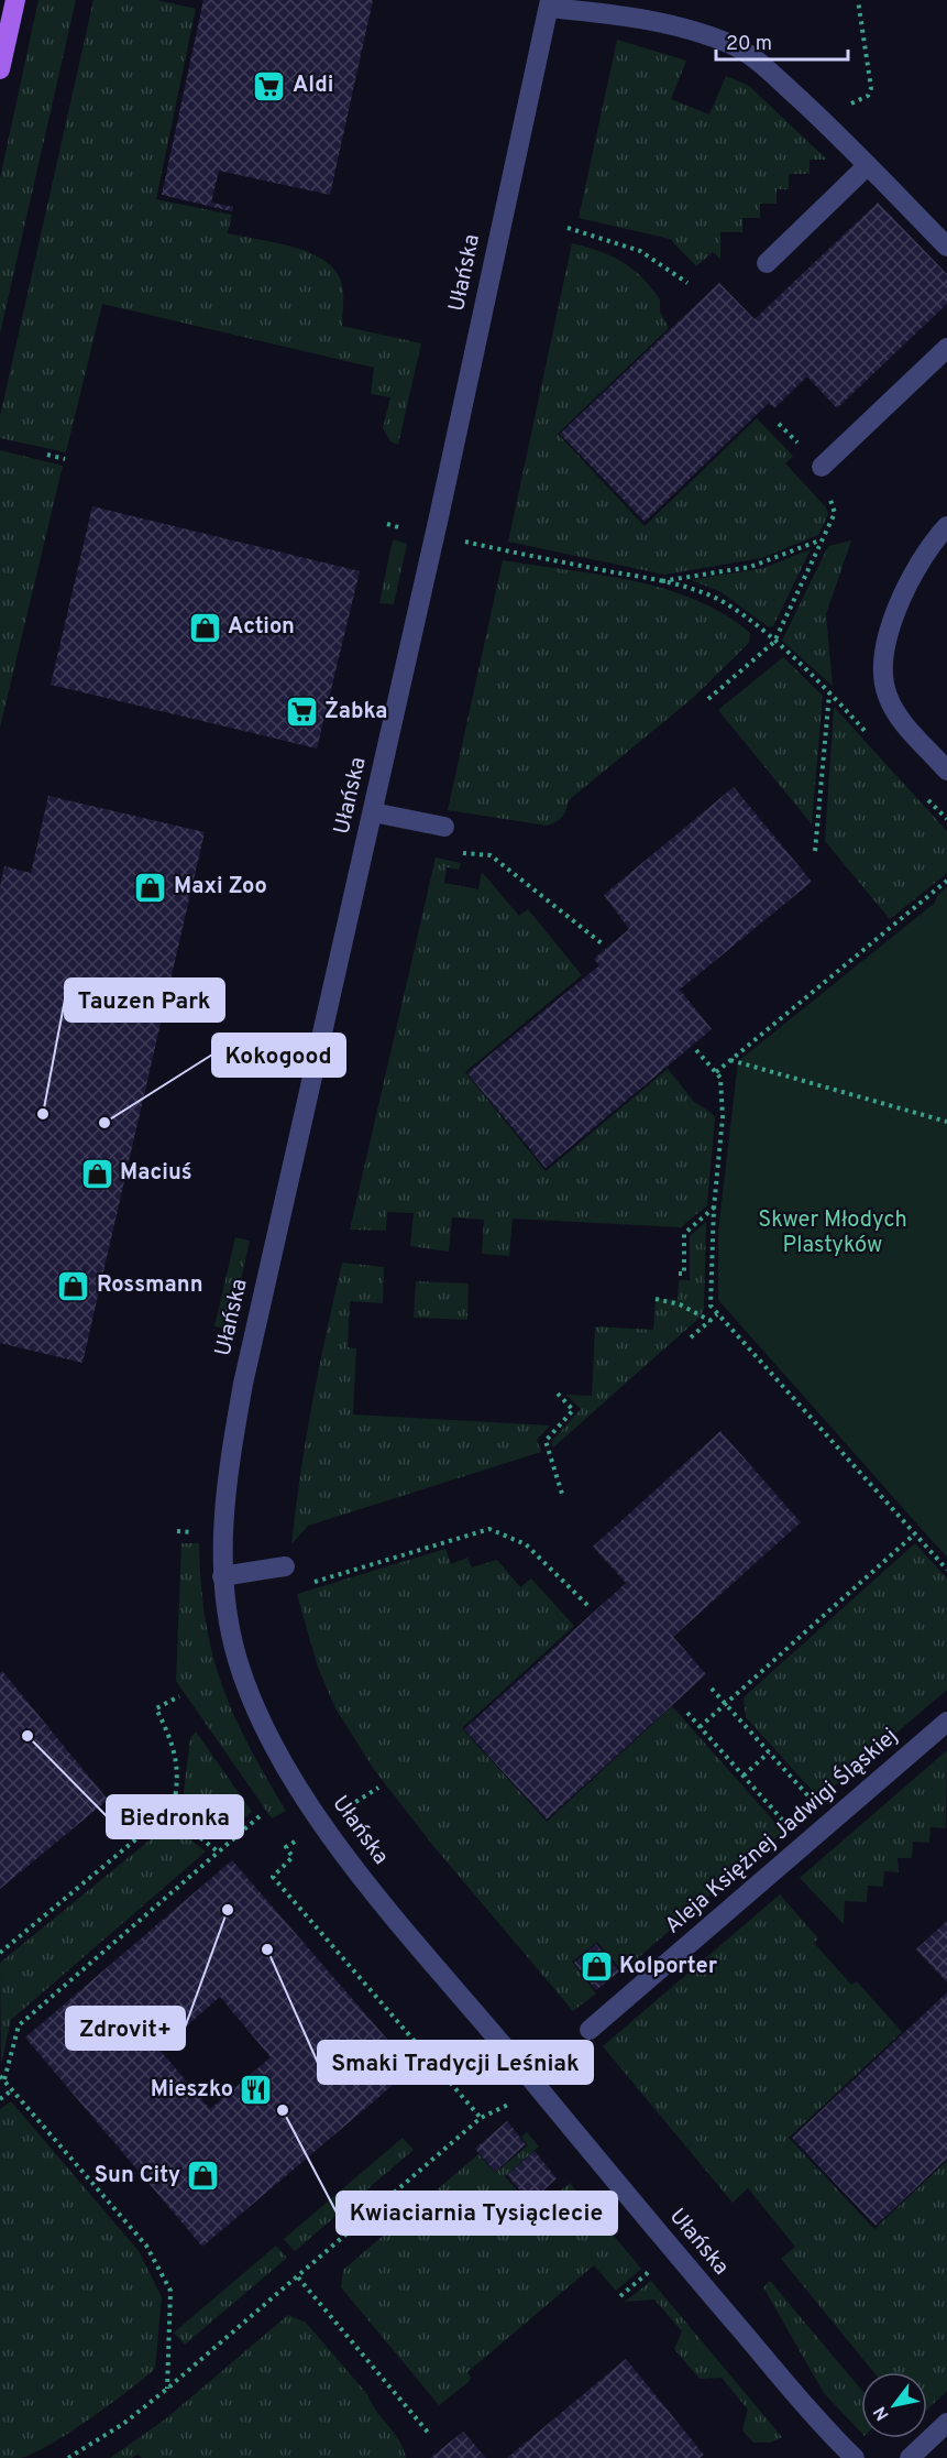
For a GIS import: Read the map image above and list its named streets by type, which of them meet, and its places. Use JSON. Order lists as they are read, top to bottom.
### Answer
{
  "streets": {
    "street": ["Ułańska", "Aleja Księżnej Jadwigi Śląskiej"]
  },
  "parks": ["Skwer Młodych Plastyków"],
  "places": {
    "supermarket": ["Aldi", "Żabka"],
    "shop": [
      "Action",
      "Maxi Zoo",
      "Maciuś",
      "Rossmann",
      "Kolporter",
      "Sun City"
    ],
    "other": [
      "Tauzen Park",
      "Kokogood",
      "Biedronka",
      "Zdrovit+",
      "Smaki Tradycji Leśniak",
      "Kwiaciarnia Tysiąclecie"
    ],
    "restaurant": ["Mieszko"]
  },
  "scale_bar": "20 m",
  "north": "bottom left"
}
